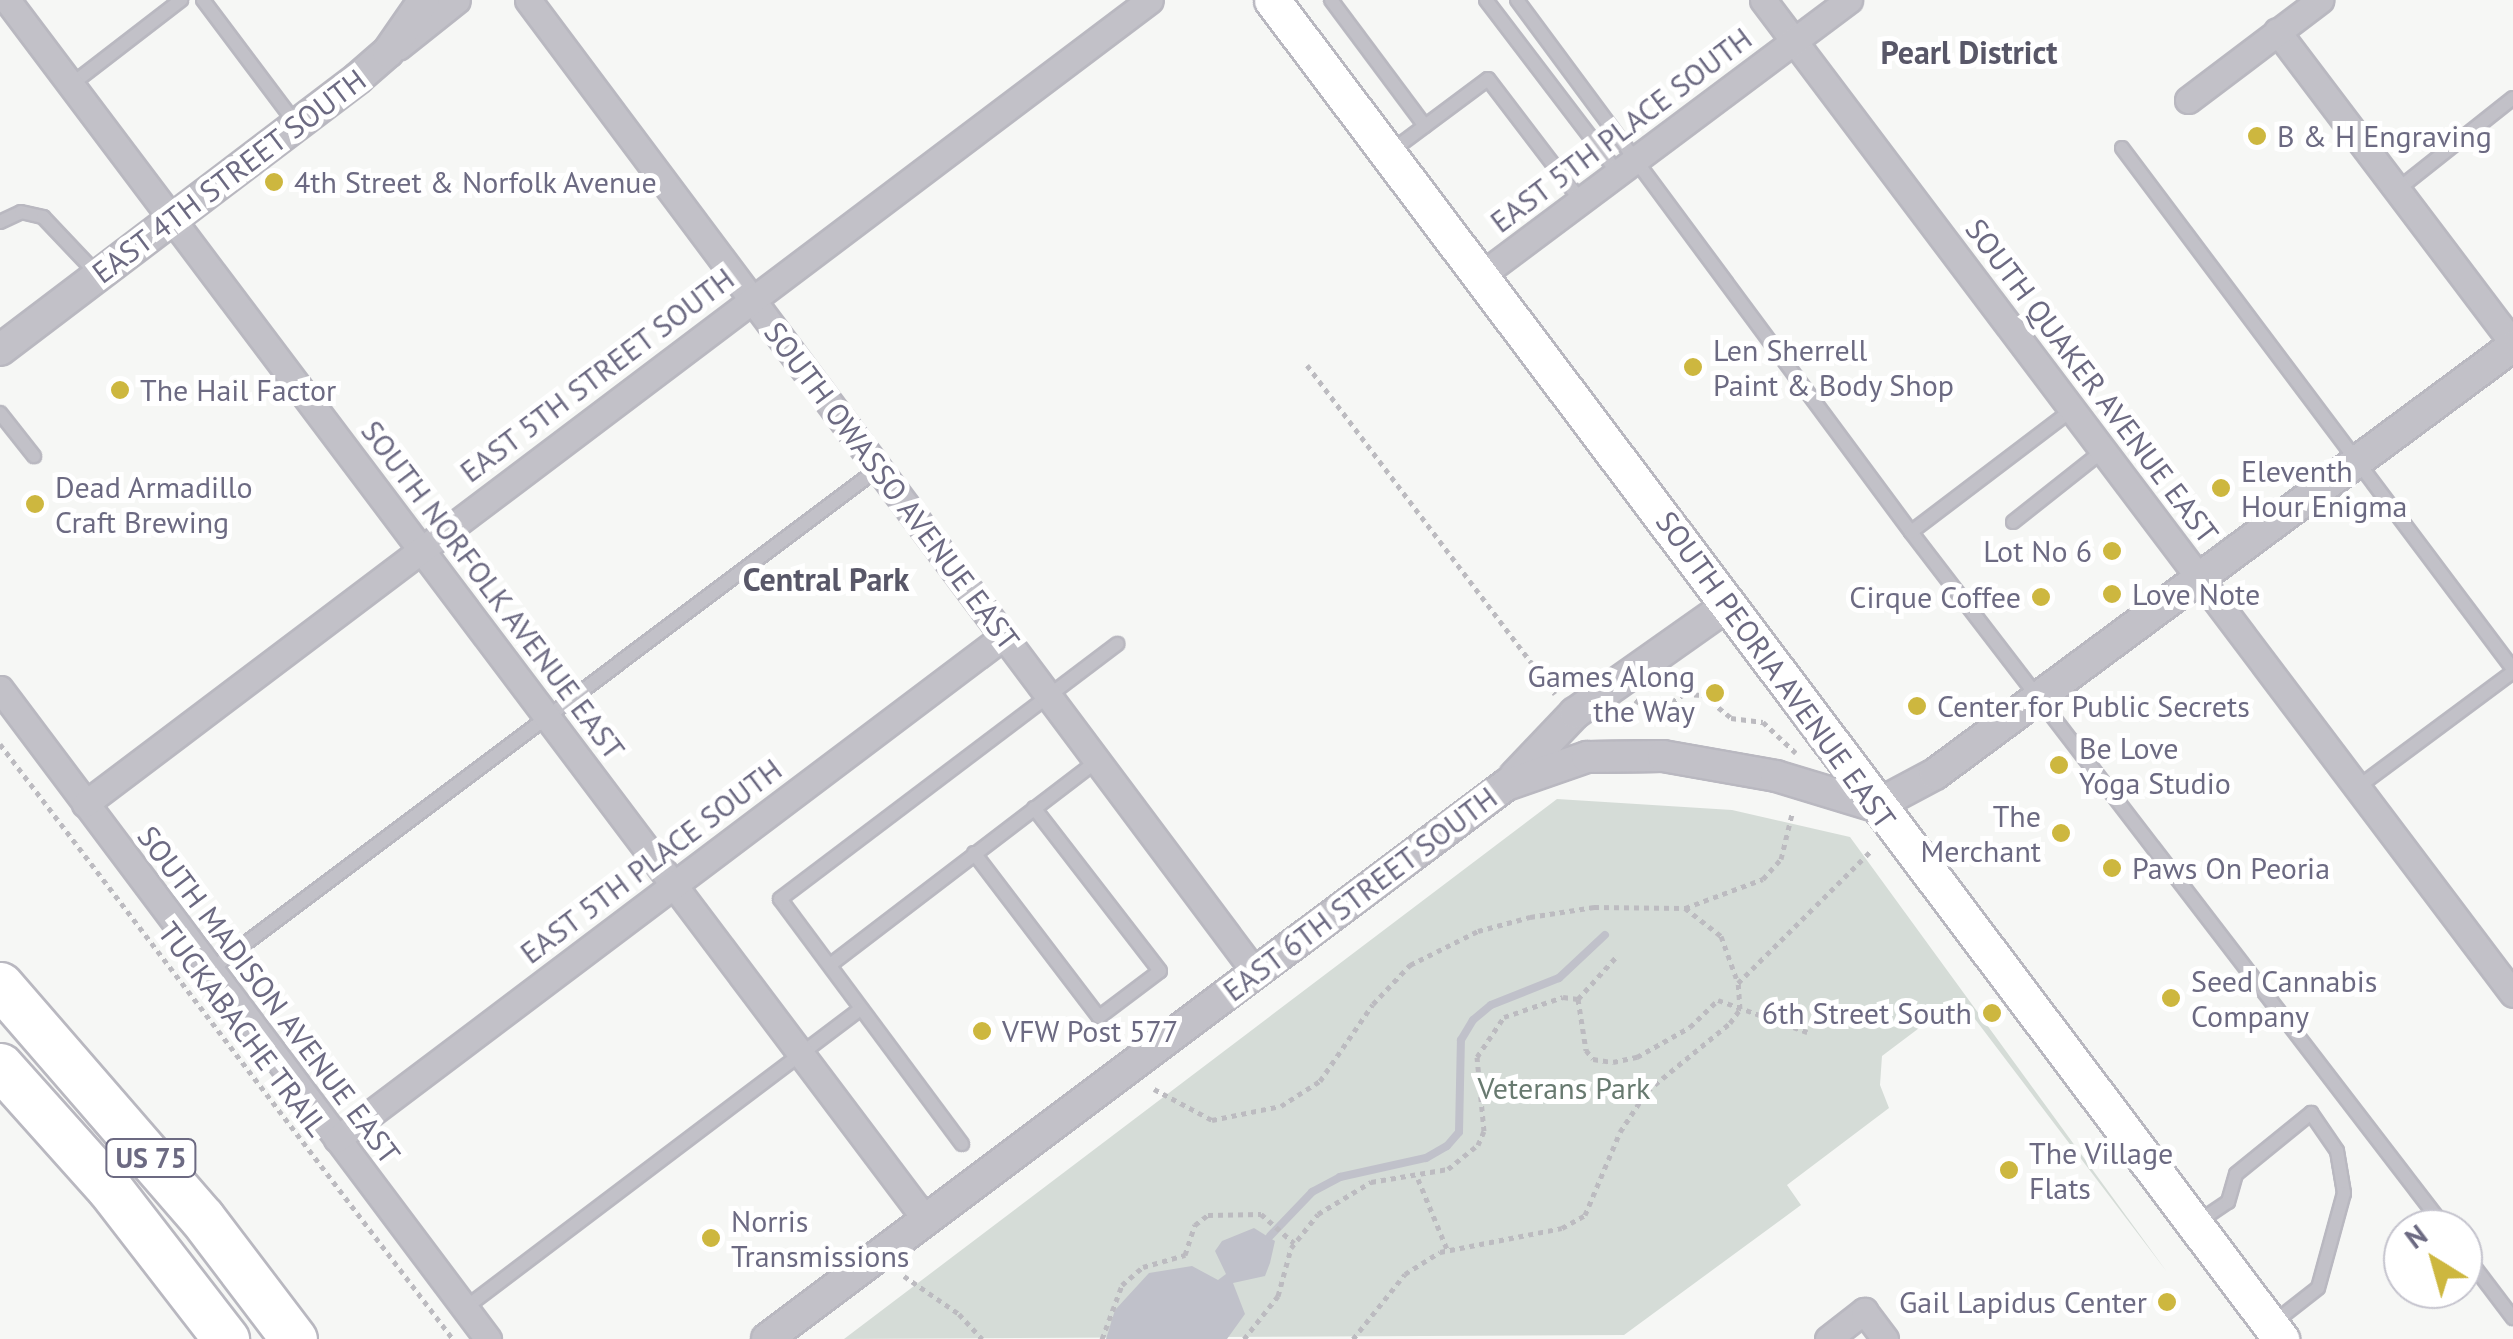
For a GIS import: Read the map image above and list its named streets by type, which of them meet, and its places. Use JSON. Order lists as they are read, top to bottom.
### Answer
{
  "streets": {
    "highway": ["US 75"],
    "main road": ["SOUTH PEORIA AVENUE EAST"],
    "street": [
      "EAST 5TH PLACE SOUTH",
      "EAST 4TH STREET SOUTH",
      "EAST 5TH STREET SOUTH",
      "SOUTH QUAKER AVENUE EAST",
      "SOUTH OWASSO AVENUE EAST",
      "SOUTH NORFOLK AVENUE EAST",
      "EAST 6TH STREET SOUTH",
      "SOUTH MADISON AVENUE EAST"
    ],
    "path": ["TUCKABACHE TRAIL"]
  },
  "crossings": [
    ["EAST 5TH PLACE SOUTH", "SOUTH QUAKER AVENUE EAST"],
    ["EAST 5TH PLACE SOUTH", "SOUTH OWASSO AVENUE EAST"],
    ["EAST 5TH PLACE SOUTH", "SOUTH NORFOLK AVENUE EAST"],
    ["EAST 5TH PLACE SOUTH", "SOUTH PEORIA AVENUE EAST"],
    ["EAST 5TH PLACE SOUTH", "SOUTH MADISON AVENUE EAST"],
    ["EAST 4TH STREET SOUTH", "SOUTH NORFOLK AVENUE EAST"],
    ["EAST 5TH STREET SOUTH", "SOUTH OWASSO AVENUE EAST"],
    ["EAST 5TH STREET SOUTH", "SOUTH NORFOLK AVENUE EAST"],
    ["EAST 5TH STREET SOUTH", "SOUTH MADISON AVENUE EAST"],
    ["SOUTH OWASSO AVENUE EAST", "EAST 6TH STREET SOUTH"],
    ["SOUTH NORFOLK AVENUE EAST", "EAST 6TH STREET SOUTH"],
    ["SOUTH PEORIA AVENUE EAST", "EAST 6TH STREET SOUTH"]
  ],
  "districts": ["Pearl District", "Central Park"],
  "parks": ["Veterans Park"],
  "places": [
    "B & H Engraving",
    "4th Street & Norfolk Avenue",
    "Len Sherrell Paint & Body Shop",
    "The Hail Factor",
    "Eleventh Hour Enigma",
    "Dead Armadillo Craft Brewing",
    "Lot No 6",
    "Love Note",
    "Cirque Coffee",
    "Games Along the Way",
    "Center for Public Secrets",
    "Be Love Yoga Studio",
    "The Merchant",
    "Paws On Peoria",
    "Seed Cannabis Company",
    "6th Street South",
    "VFW Post 577",
    "The Village Flats",
    "Norris Transmissions",
    "Gail Lapidus Center"
  ],
  "north": "top left"
}
